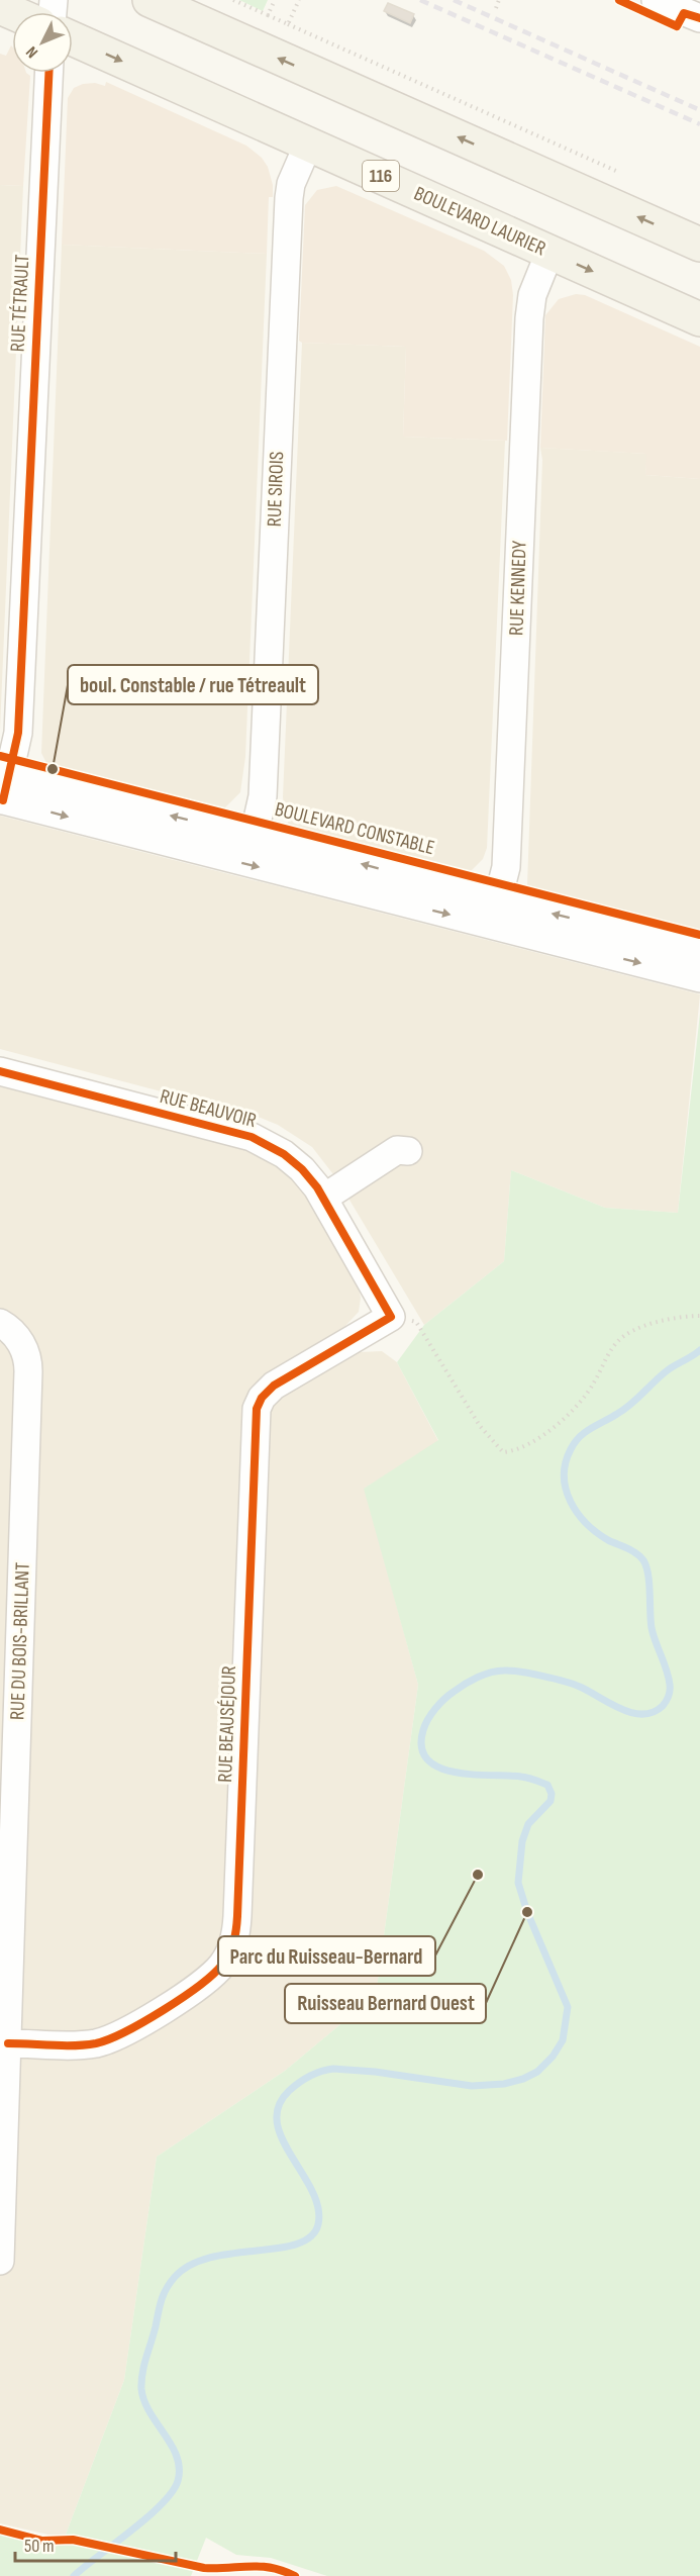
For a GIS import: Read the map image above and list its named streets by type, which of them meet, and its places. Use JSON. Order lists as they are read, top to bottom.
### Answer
{
  "streets": {
    "main road": ["116", "BOULEVARD LAURIER"],
    "street": [
      "RUE TÉTRAULT",
      "RUE SIROIS",
      "RUE KENNEDY",
      "BOULEVARD CONSTABLE",
      "RUE BEAUVOIR",
      "RUE DU BOIS-BRILLANT",
      "RUE BEAUSÉJOUR"
    ]
  },
  "crossings": [
    ["BOULEVARD LAURIER", "RUE SIROIS"],
    ["BOULEVARD LAURIER", "RUE KENNEDY"],
    ["RUE TÉTRAULT", "BOULEVARD CONSTABLE"],
    ["RUE SIROIS", "BOULEVARD CONSTABLE"],
    ["RUE KENNEDY", "BOULEVARD CONSTABLE"],
    ["RUE BEAUVOIR", "RUE BEAUSÉJOUR"],
    ["RUE DU BOIS-BRILLANT", "RUE BEAUSÉJOUR"]
  ],
  "places": ["boul. Constable / rue Tétreault", "Parc du Ruisseau-Bernard", "Ruisseau Bernard Ouest"],
  "scale_bar": "50 m",
  "north": "bottom left"
}
